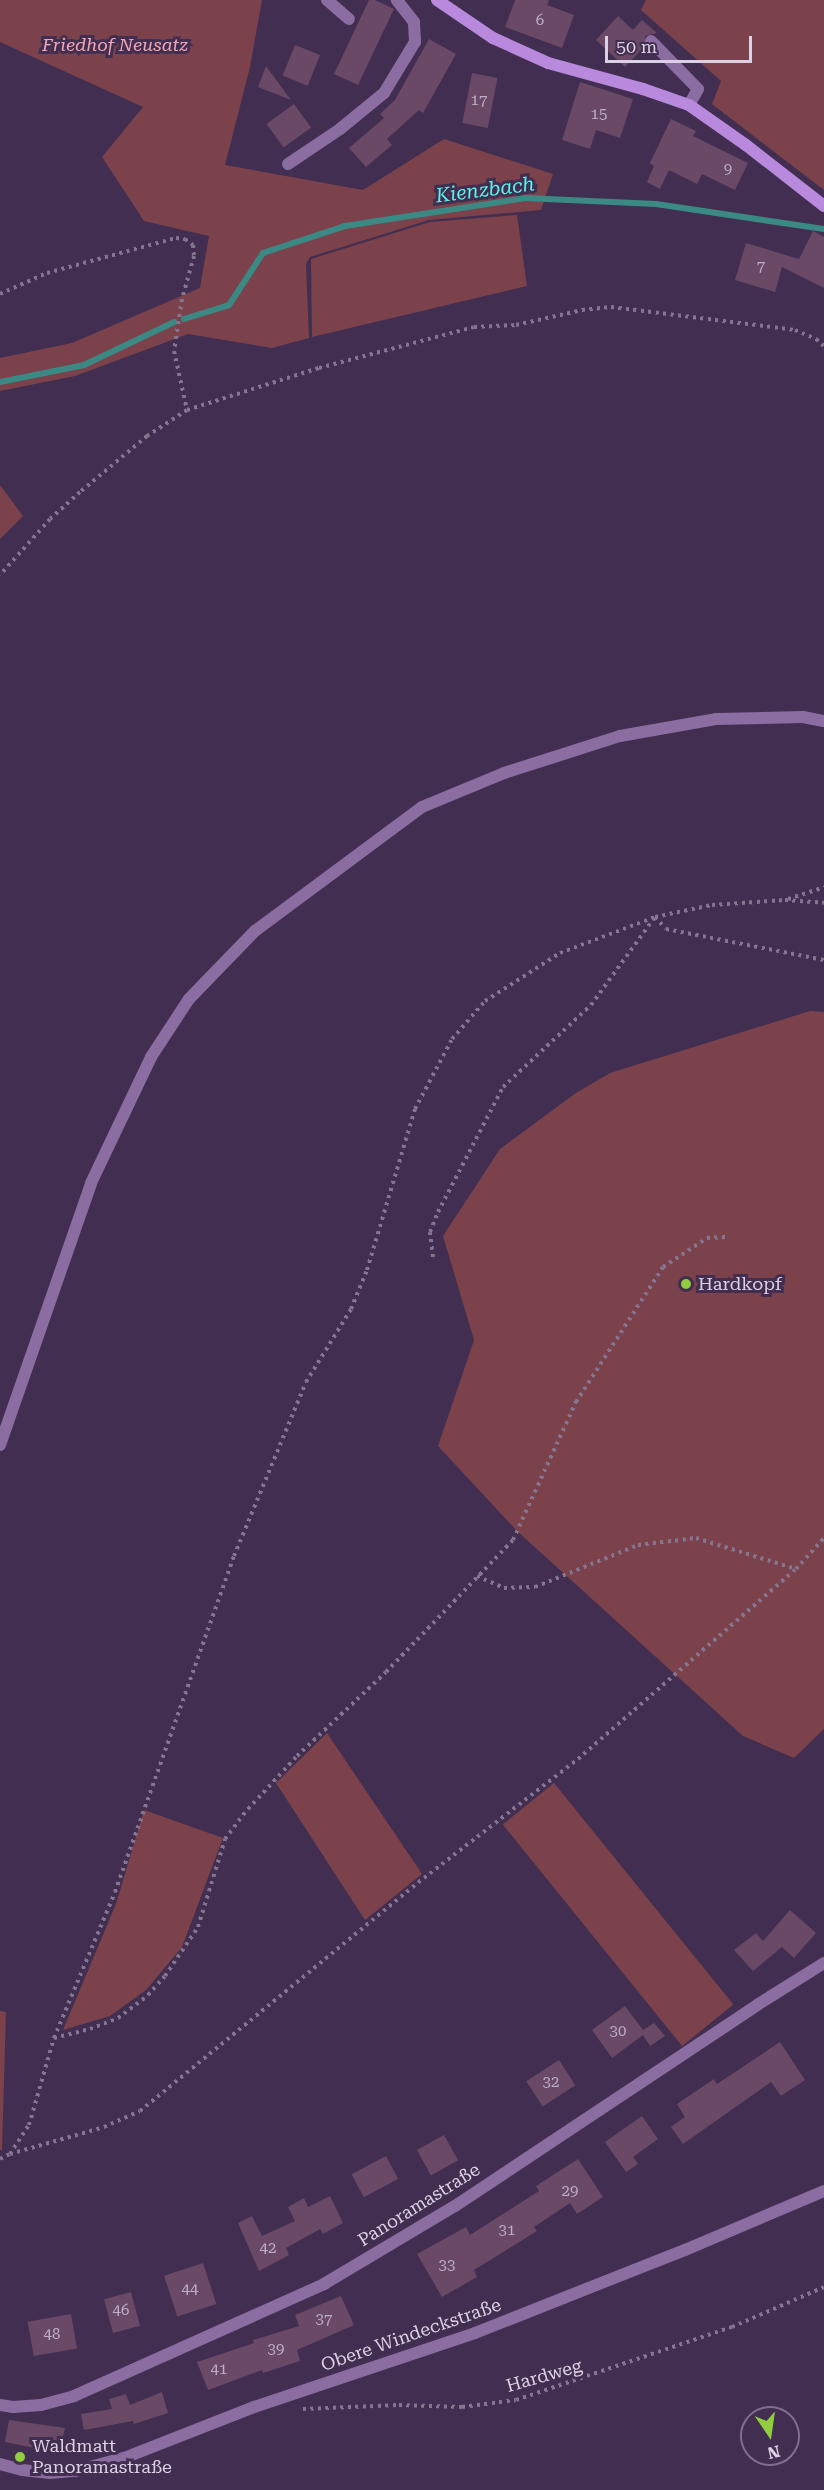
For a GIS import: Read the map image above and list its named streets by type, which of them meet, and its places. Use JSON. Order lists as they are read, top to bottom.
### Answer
{
  "streets": {
    "street": ["Panoramastraße", "Obere Windeckstraße"],
    "path": ["Hardweg"]
  },
  "water": ["Kienzbach"],
  "parks": ["Friedhof Neusatz"],
  "places": ["Hardkopf", "Waldmatt Panoramastraße"],
  "house_numbers": [
    "6",
    "17",
    "15",
    "9",
    "7",
    "30",
    "32",
    "29",
    "31",
    "42",
    "33",
    "44",
    "46",
    "37",
    "48",
    "39",
    "41"
  ],
  "scale_bar": "50 m",
  "north": "bottom"
}
